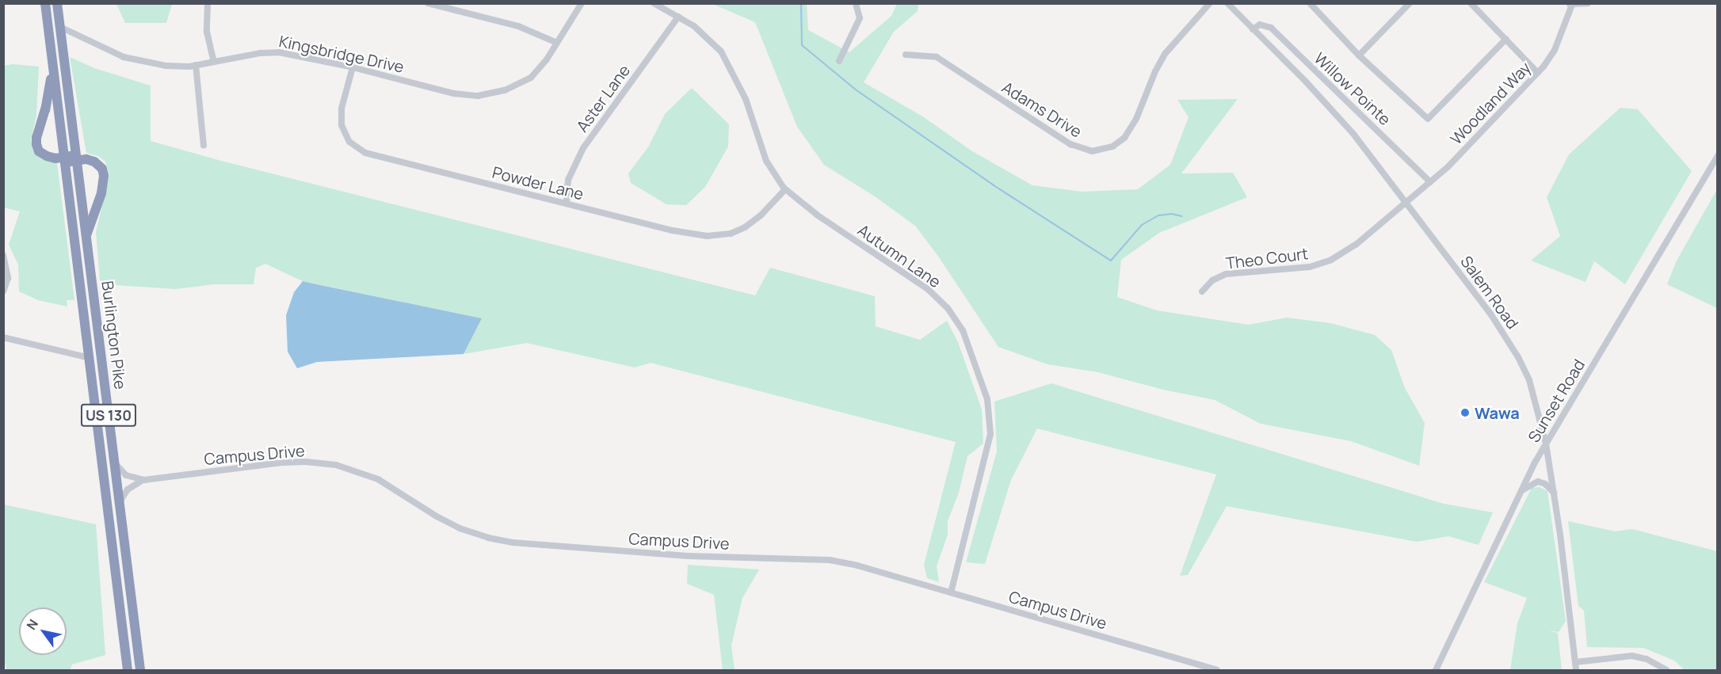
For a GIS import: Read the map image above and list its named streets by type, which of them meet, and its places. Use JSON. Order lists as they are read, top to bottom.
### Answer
{
  "streets": {
    "highway": ["Burlington Pike", "US 130"],
    "street": [
      "Kingsbridge Drive",
      "Willow Pointe",
      "Aster Lane",
      "Woodland Way",
      "Adams Drive",
      "Powder Lane",
      "Autumn Lane",
      "Theo Court",
      "Salem Road",
      "Sunset Road",
      "Campus Drive"
    ]
  },
  "crossings": [
    ["Kingsbridge Drive", "Powder Lane"],
    ["Kingsbridge Drive", "Burlington Pike"],
    ["Willow Pointe", "Woodland Way"],
    ["Willow Pointe", "Salem Road"],
    ["Aster Lane", "Powder Lane"],
    ["Aster Lane", "Autumn Lane"],
    ["Woodland Way", "Theo Court"],
    ["Woodland Way", "Salem Road"],
    ["Powder Lane", "Autumn Lane"],
    ["Autumn Lane", "Campus Drive"],
    ["Theo Court", "Salem Road"],
    ["Salem Road", "Sunset Road"],
    ["Burlington Pike", "Campus Drive"]
  ],
  "places": ["Wawa"],
  "north": "top left"
}
